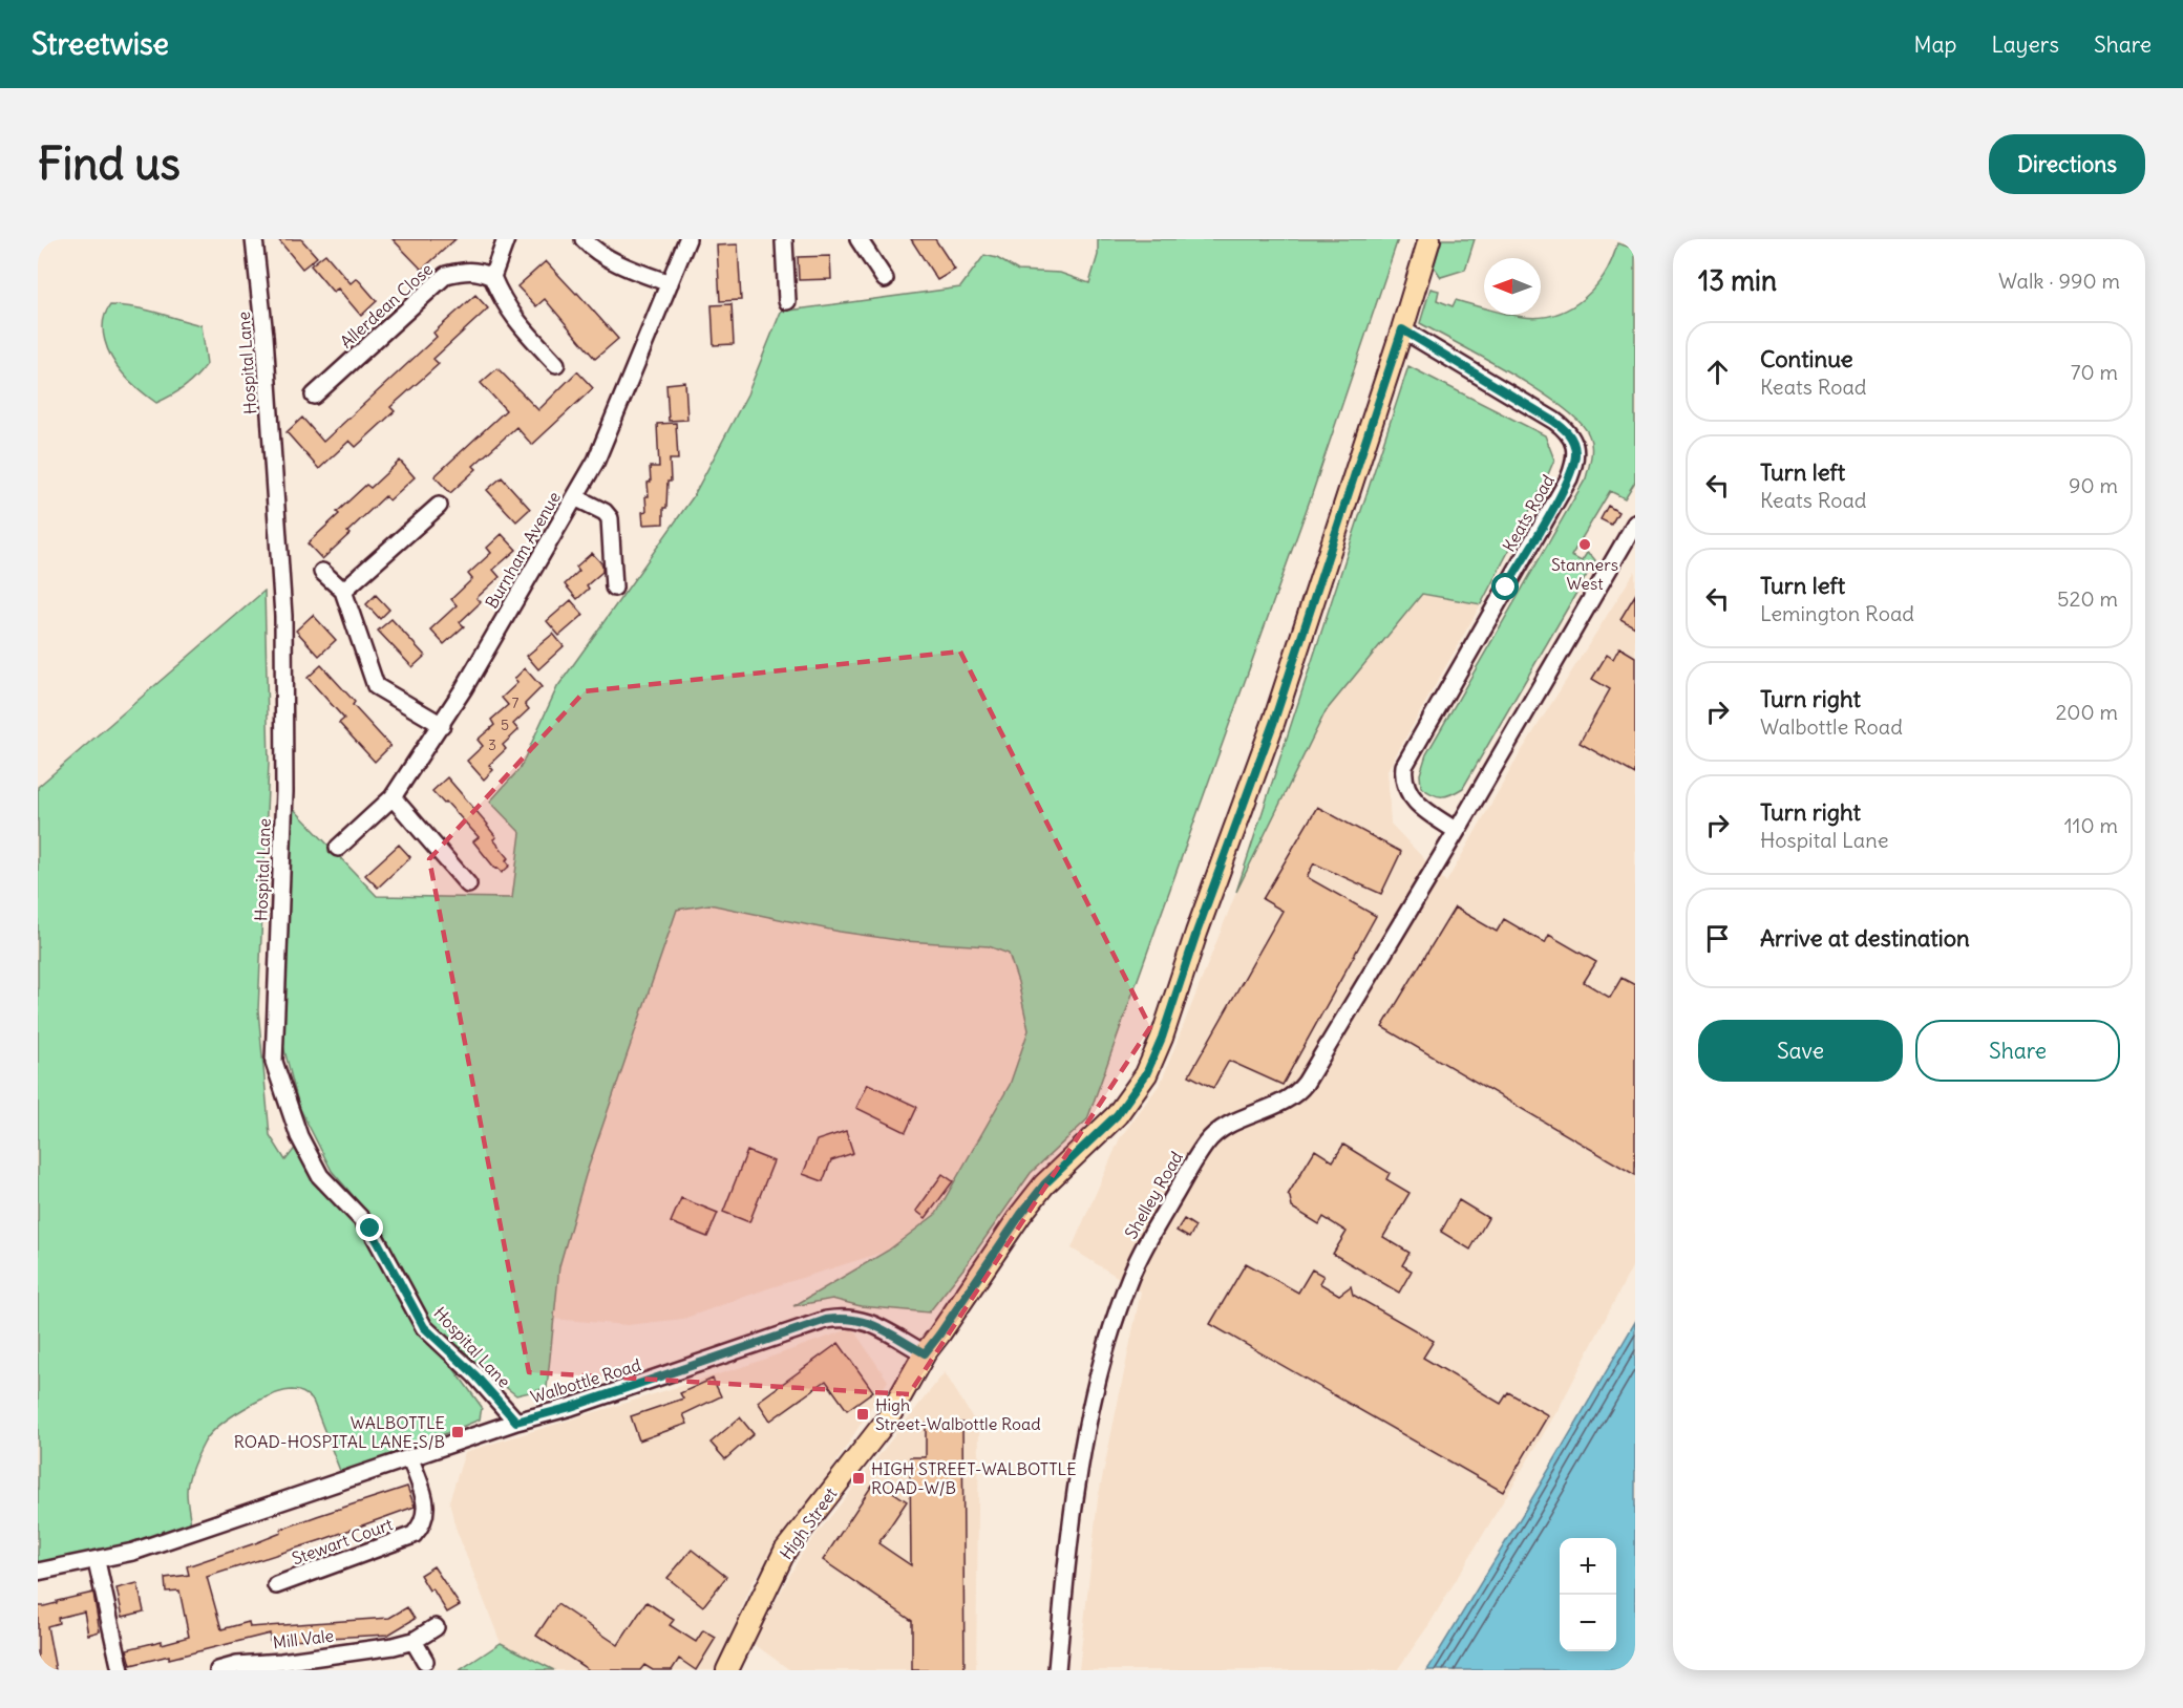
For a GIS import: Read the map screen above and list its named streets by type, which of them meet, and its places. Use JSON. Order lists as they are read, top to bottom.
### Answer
{
  "streets": {
    "main road": ["High Street"],
    "street": [
      "Allerdean Close",
      "Hospital Lane",
      "Keats Road",
      "Burnham Avenue",
      "Shelley Road",
      "Walbottle Road",
      "Stewart Court",
      "Mill Vale"
    ]
  },
  "crossings": [
    ["Hospital Lane", "Walbottle Road"],
    ["Keats Road", "Shelley Road"],
    ["Keats Road", "High Street"],
    ["Walbottle Road", "High Street"],
    ["Walbottle Road", "Stewart Court"]
  ],
  "places": {
    "other": ["Stanners West"],
    "transit": ["High Street-Walbottle Road", "WALBOTTLE ROAD-HOSPITAL LANE-S/B", "HIGH STREET-WALBOTTLE ROAD-W/B"]
  },
  "house_numbers": ["7", "5", "3"],
  "north": "left",
  "page": {
    "header": "Streetwise",
    "nav": ["Map", "Layers", "Share"],
    "buttons": [
      "Directions",
      ["Save", "Share"]
    ],
    "title": "Find us",
    "heading": ["13 min", "Walk · 990 m"],
    "list": [
      ["Continue", "Keats Road", "70 m"],
      ["Turn left", "Keats Road", "90 m"],
      ["Turn left", "Lemington Road", "520 m"],
      ["Turn right", "Walbottle Road", "200 m"],
      ["Turn right", "Hospital Lane", "110 m"],
      "Arrive at destination"
    ],
    "map_buttons": ["+", "−"]
  }
}
